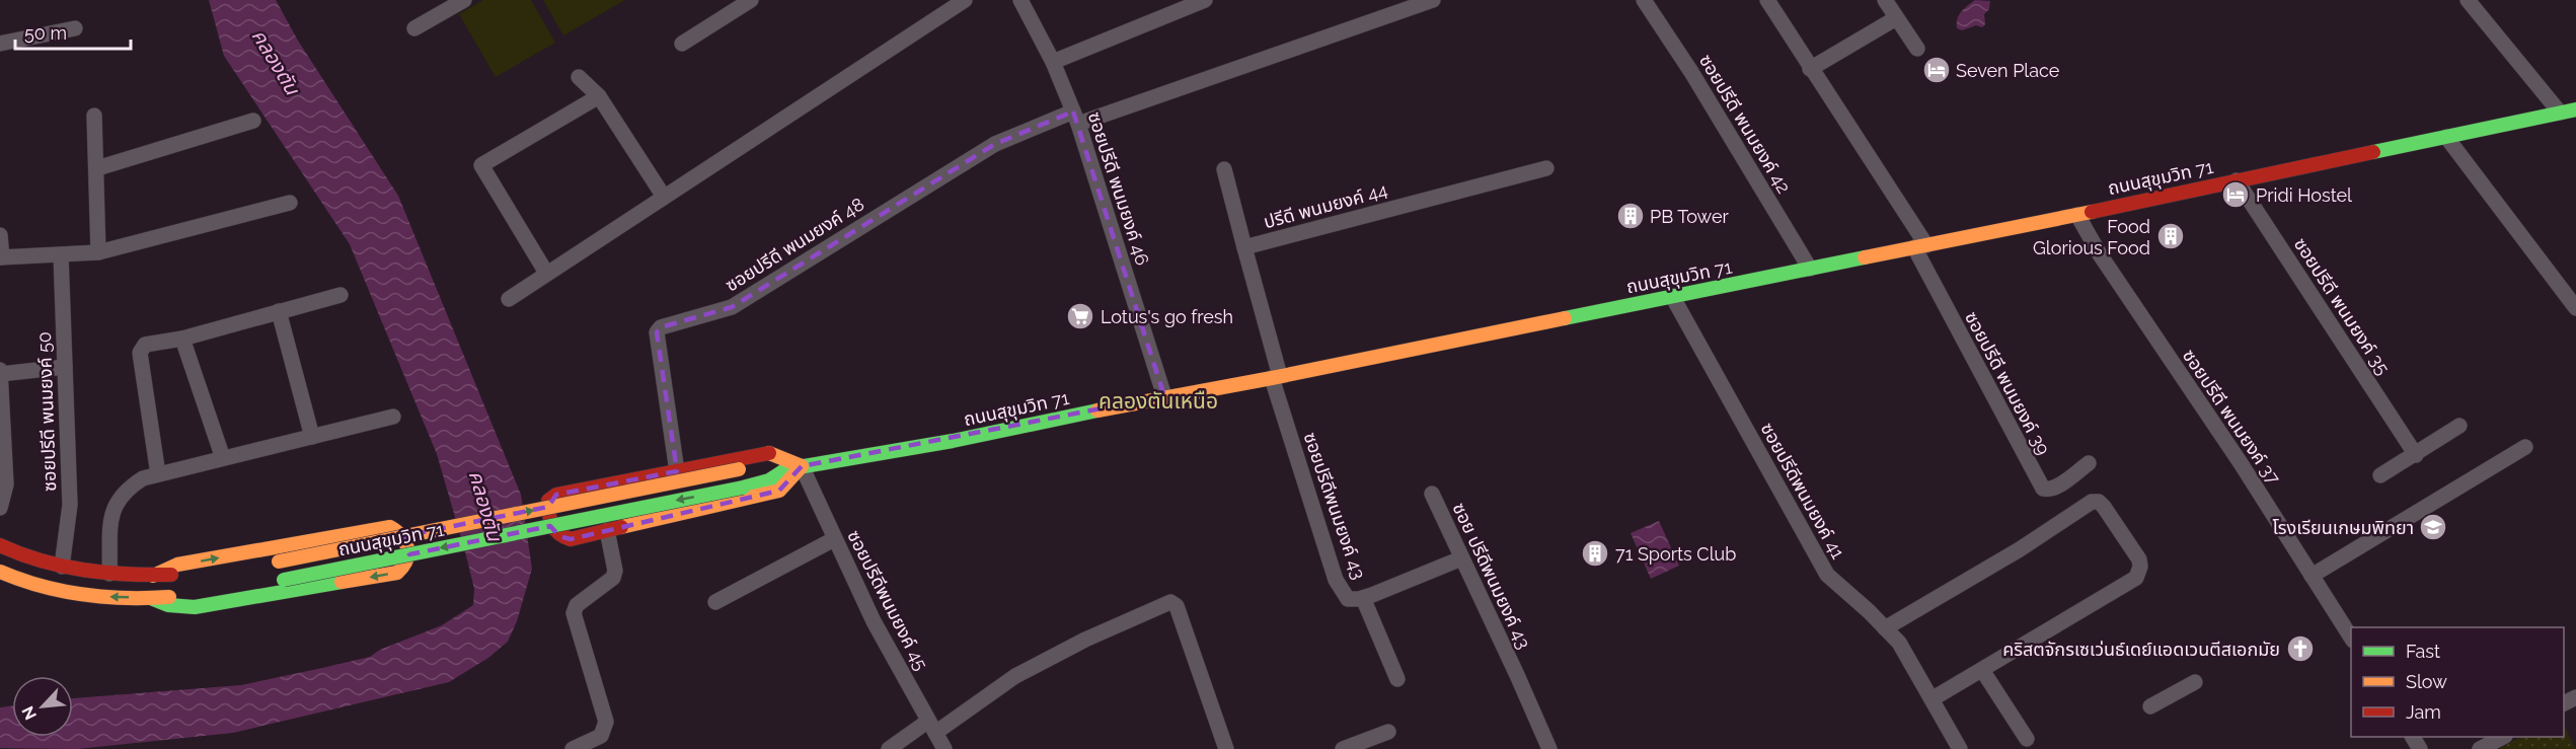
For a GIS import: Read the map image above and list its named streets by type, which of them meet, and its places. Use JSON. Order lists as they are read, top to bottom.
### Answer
{
  "streets": {
    "main road": ["ถนนสุขุมวิท 71"],
    "street": [
      "ซอยปรีดี พนมยงค์ 42",
      "ซอยปรีดี พนมยงค์ 46",
      "ปรีดี พนมยงค์ 44",
      "ซอยปรีดี พนมยงค์ 48",
      "ซอยปรีดี พนมยงค์ 35",
      "ซอยปรีดี พนมยงค์ 39",
      "ซอยปรีดี พนมยงค์ 50",
      "ซอยปรีดี พนมยงค์ 37",
      "ซอยปรีดีพนมยงค์ 41",
      "ซอยปรีดีพนมยงค์ 43",
      "ซอย ปรีดีพนมยงค์ 43",
      "ซอยปรีดีพนมยงค์ 45"
    ]
  },
  "crossings": [
    ["ซอยปรีดี พนมยงค์ 42", "ถนนสุขุมวิท 71"],
    ["ถนนสุขุมวิท 71", "ซอยปรีดี พนมยงค์ 46"],
    ["ถนนสุขุมวิท 71", "ปรีดี พนมยงค์ 44"],
    ["ถนนสุขุมวิท 71", "ซอยปรีดี พนมยงค์ 35"],
    ["ถนนสุขุมวิท 71", "ซอยปรีดี พนมยงค์ 39"],
    ["ถนนสุขุมวิท 71", "ซอยปรีดี พนมยงค์ 37"],
    ["ถนนสุขุมวิท 71", "ซอยปรีดีพนมยงค์ 41"],
    ["ถนนสุขุมวิท 71", "ซอยปรีดีพนมยงค์ 43"],
    ["ถนนสุขุมวิท 71", "ซอยปรีดีพนมยงค์ 45"],
    ["ซอยปรีดี พนมยงค์ 46", "ซอยปรีดี พนมยงค์ 48"],
    ["ปรีดี พนมยงค์ 44", "ซอยปรีดีพนมยงค์ 43"],
    ["ซอยปรีดีพนมยงค์ 43", "ซอย ปรีดีพนมยงค์ 43"]
  ],
  "districts": ["คลองตันเหนือ"],
  "water": ["คลองตัน"],
  "places": {
    "hotel": ["Seven Place", "Pridi Hostel"],
    "building": ["PB Tower", "Food Glorious Food", "71 Sports Club"],
    "supermarket": ["Lotus's go fresh"],
    "school or university": ["โรงเรียนเกษมพิทยา"],
    "church": ["คริสตจักรเซเว่นธ์เดย์แอดเวนตีสเอกมัย"]
  },
  "legend": ["Fast", "Slow", "Jam"],
  "scale_bar": "50 m",
  "north": "bottom left"
}
